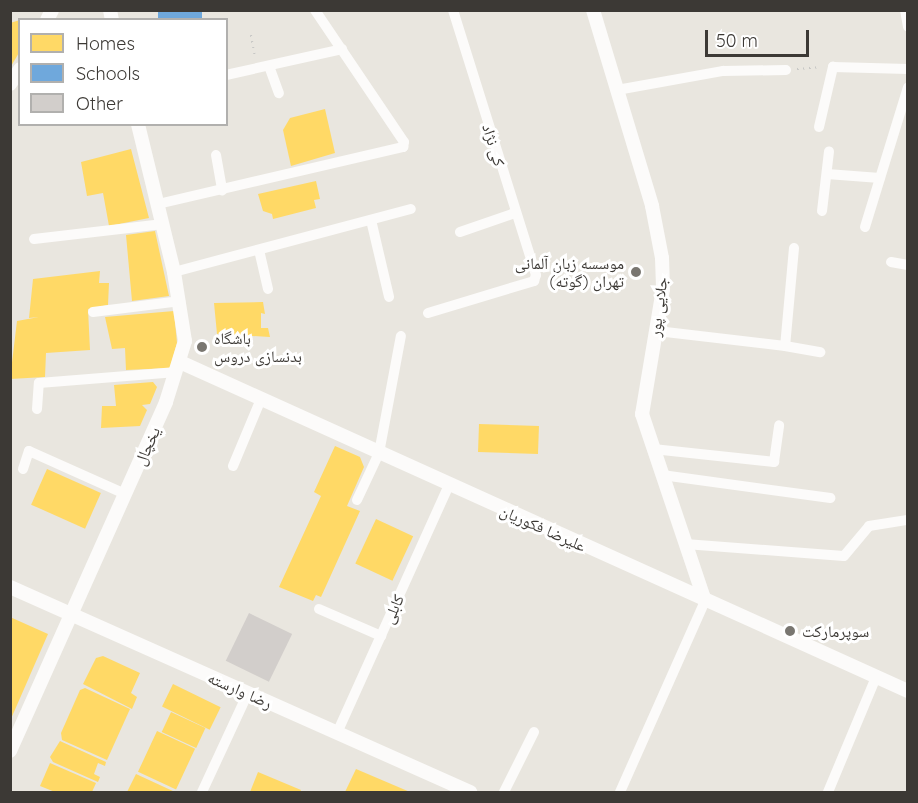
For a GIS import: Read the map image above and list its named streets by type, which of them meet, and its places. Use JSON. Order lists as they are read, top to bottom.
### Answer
{
  "streets": {
    "street": [
      "کی نژاد",
      "جلایی پور",
      "یخچال",
      "علیرضا فکوریان",
      "کابلی",
      "رضا وارسته"
    ]
  },
  "crossings": [
    ["جلایی پور", "علیرضا فکوریان"],
    ["یخچال", "علیرضا فکوریان"],
    ["یخچال", "رضا وارسته"],
    ["علیرضا فکوریان", "کابلی"],
    ["کابلی", "رضا وارسته"]
  ],
  "places": ["موسسه زبان آلمانی تهران (گوته)", "باشگاه بدنسازی دروس", "سوپرمارکت"],
  "legend": ["Homes", "Schools", "Other"],
  "scale_bar": "50 m"
}
